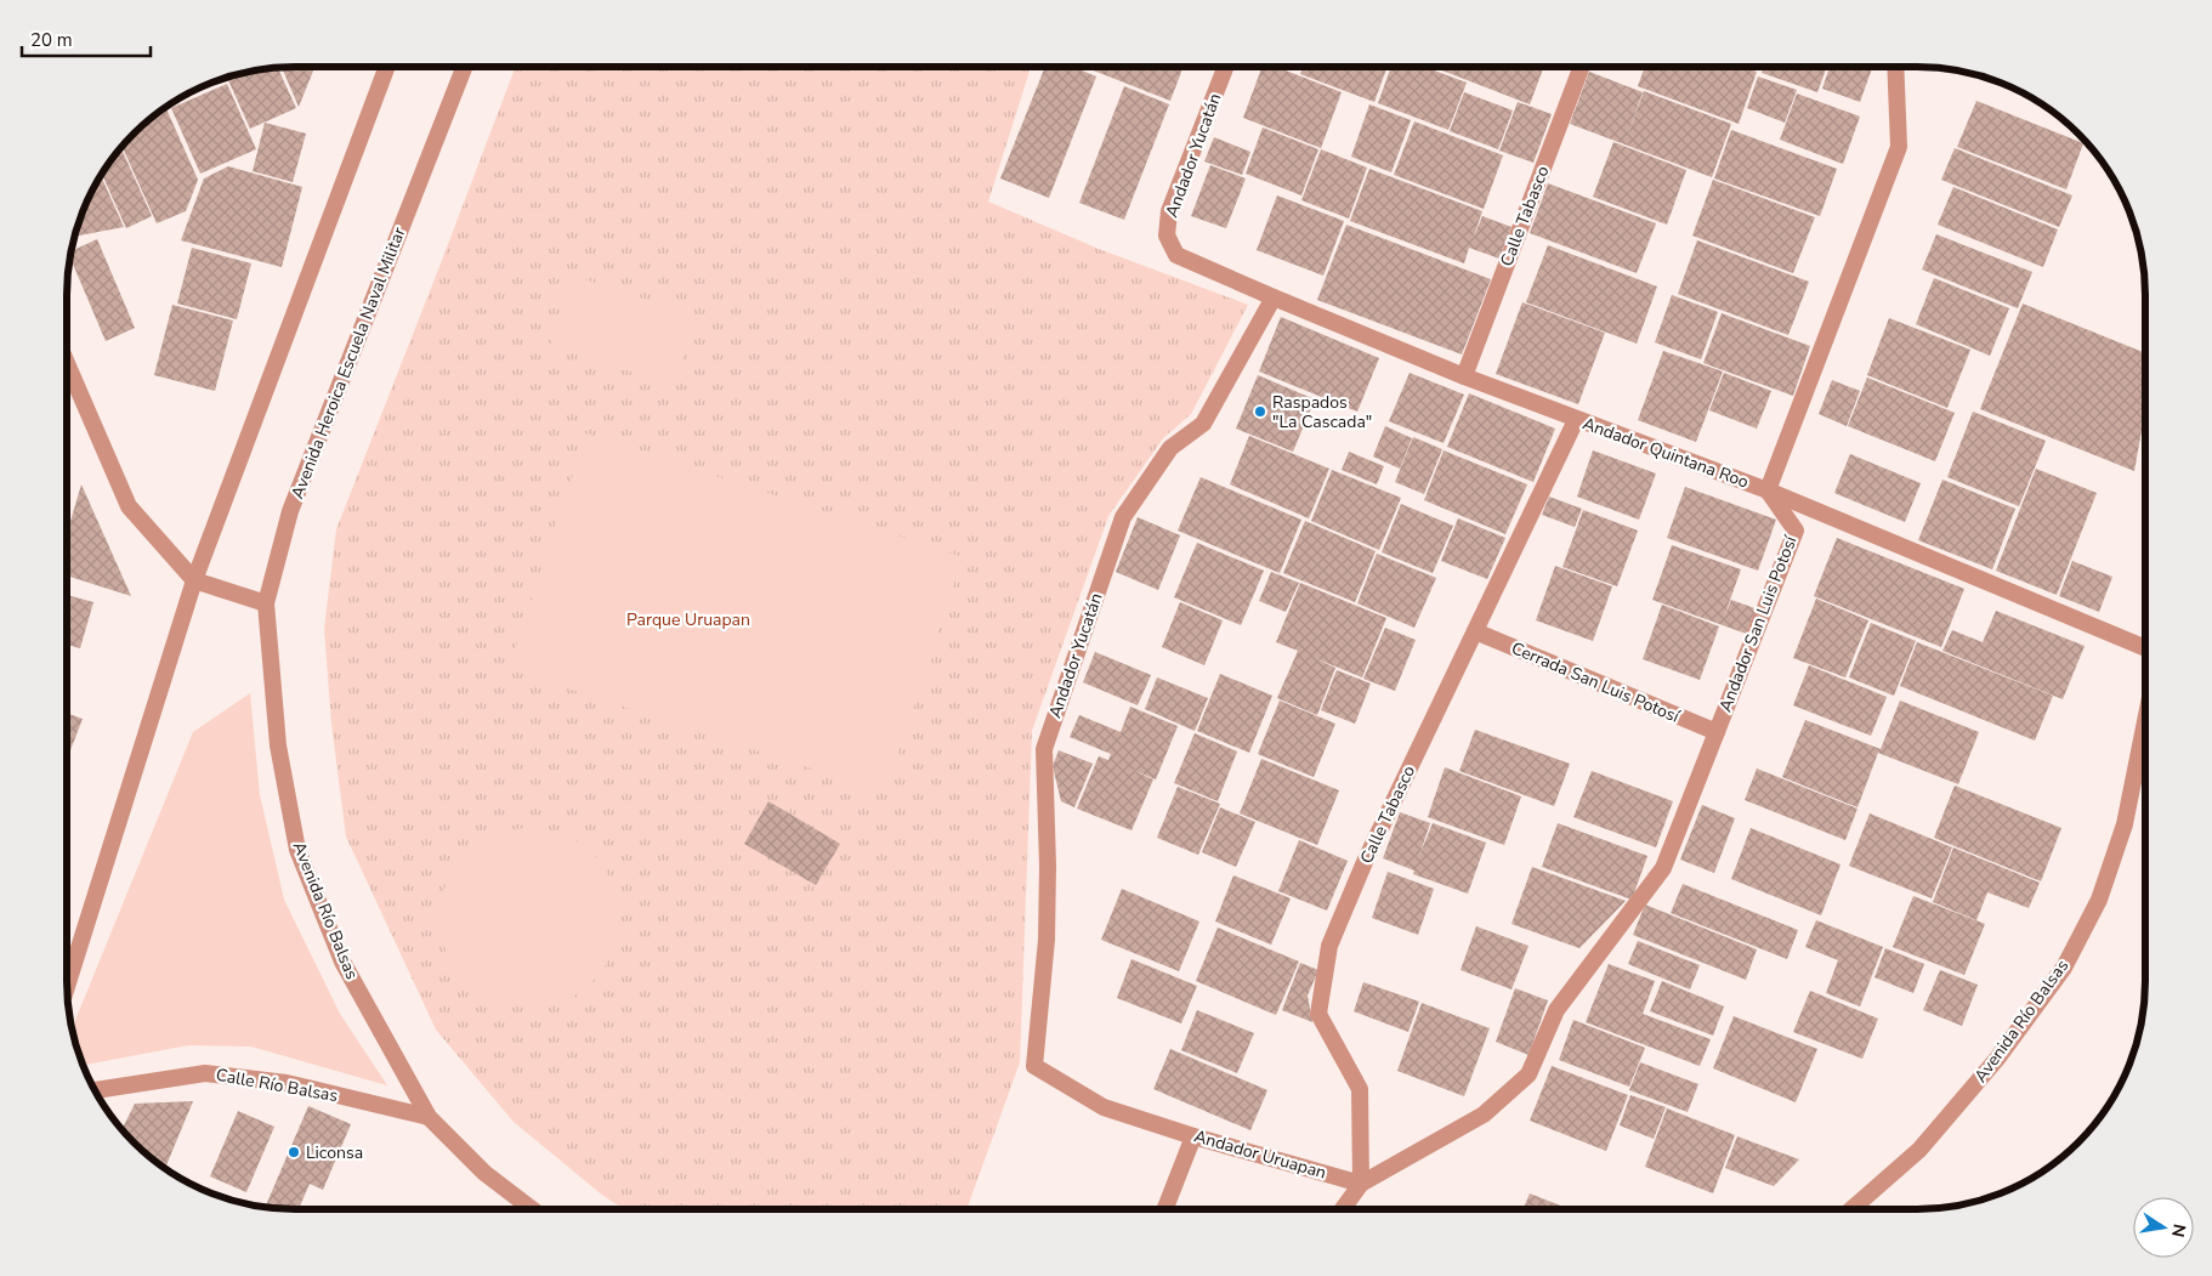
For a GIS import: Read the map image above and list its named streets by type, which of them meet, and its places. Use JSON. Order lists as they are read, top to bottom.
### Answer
{
  "streets": {
    "street": [
      "Andador Yucatán",
      "Calle Tabasco",
      "Avenida Heroica Escuela Naval Militar",
      "Andador Quintana Roo",
      "Andador San Luis Potosí",
      "Cerrada San Luis Potosí",
      "Avenida Río Balsas",
      "Calle Río Balsas",
      "Andador Uruapan"
    ]
  },
  "crossings": [
    ["Andador Yucatán", "Andador Quintana Roo"],
    ["Andador Yucatán", "Andador Uruapan"],
    ["Calle Tabasco", "Andador Quintana Roo"],
    ["Calle Tabasco", "Andador San Luis Potosí"],
    ["Calle Tabasco", "Cerrada San Luis Potosí"],
    ["Calle Tabasco", "Andador Uruapan"],
    ["Avenida Heroica Escuela Naval Militar", "Avenida Río Balsas"],
    ["Andador Quintana Roo", "Andador San Luis Potosí"],
    ["Andador San Luis Potosí", "Cerrada San Luis Potosí"],
    ["Andador San Luis Potosí", "Andador Uruapan"],
    ["Avenida Río Balsas", "Calle Río Balsas"]
  ],
  "parks": ["Parque Uruapan"],
  "places": ["Raspados \"La Cascada\"", "Liconsa"],
  "scale_bar": "20 m",
  "north": "right"
}
